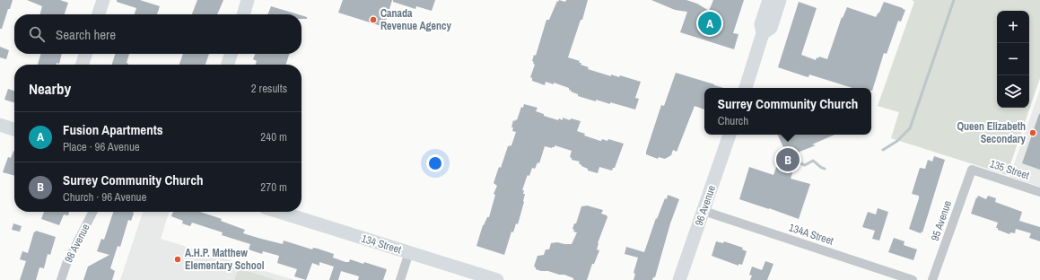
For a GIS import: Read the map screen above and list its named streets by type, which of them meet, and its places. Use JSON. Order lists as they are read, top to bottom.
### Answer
{
  "streets": {
    "street": [
      "135 Street",
      "96 Avenue",
      "95 Avenue",
      "134A Street",
      "98 Avenue",
      "134 Street"
    ]
  },
  "crossings": [
    ["135 Street", "95 Avenue"],
    ["96 Avenue", "134A Street"]
  ],
  "places": ["Canada Revenue Agency", "Queen Elizabeth Secondary", "A.H.P. Matthew Elementary School"],
  "page": {
    "pins": ["A", "B"],
    "map_buttons": ["+", "−"],
    "search": "Search here",
    "heading": ["Nearby", "2 results"],
    "popup": ["Surrey Community Church", "Church"],
    "list": [
      {
        "mark": "A",
        "name": "Fusion Apartments",
        "note": "Place · 96 Avenue",
        "value": "240 m"
      },
      {
        "mark": "B",
        "name": "Surrey Community Church",
        "note": "Church · 96 Avenue",
        "value": "270 m"
      }
    ]
  }
}
